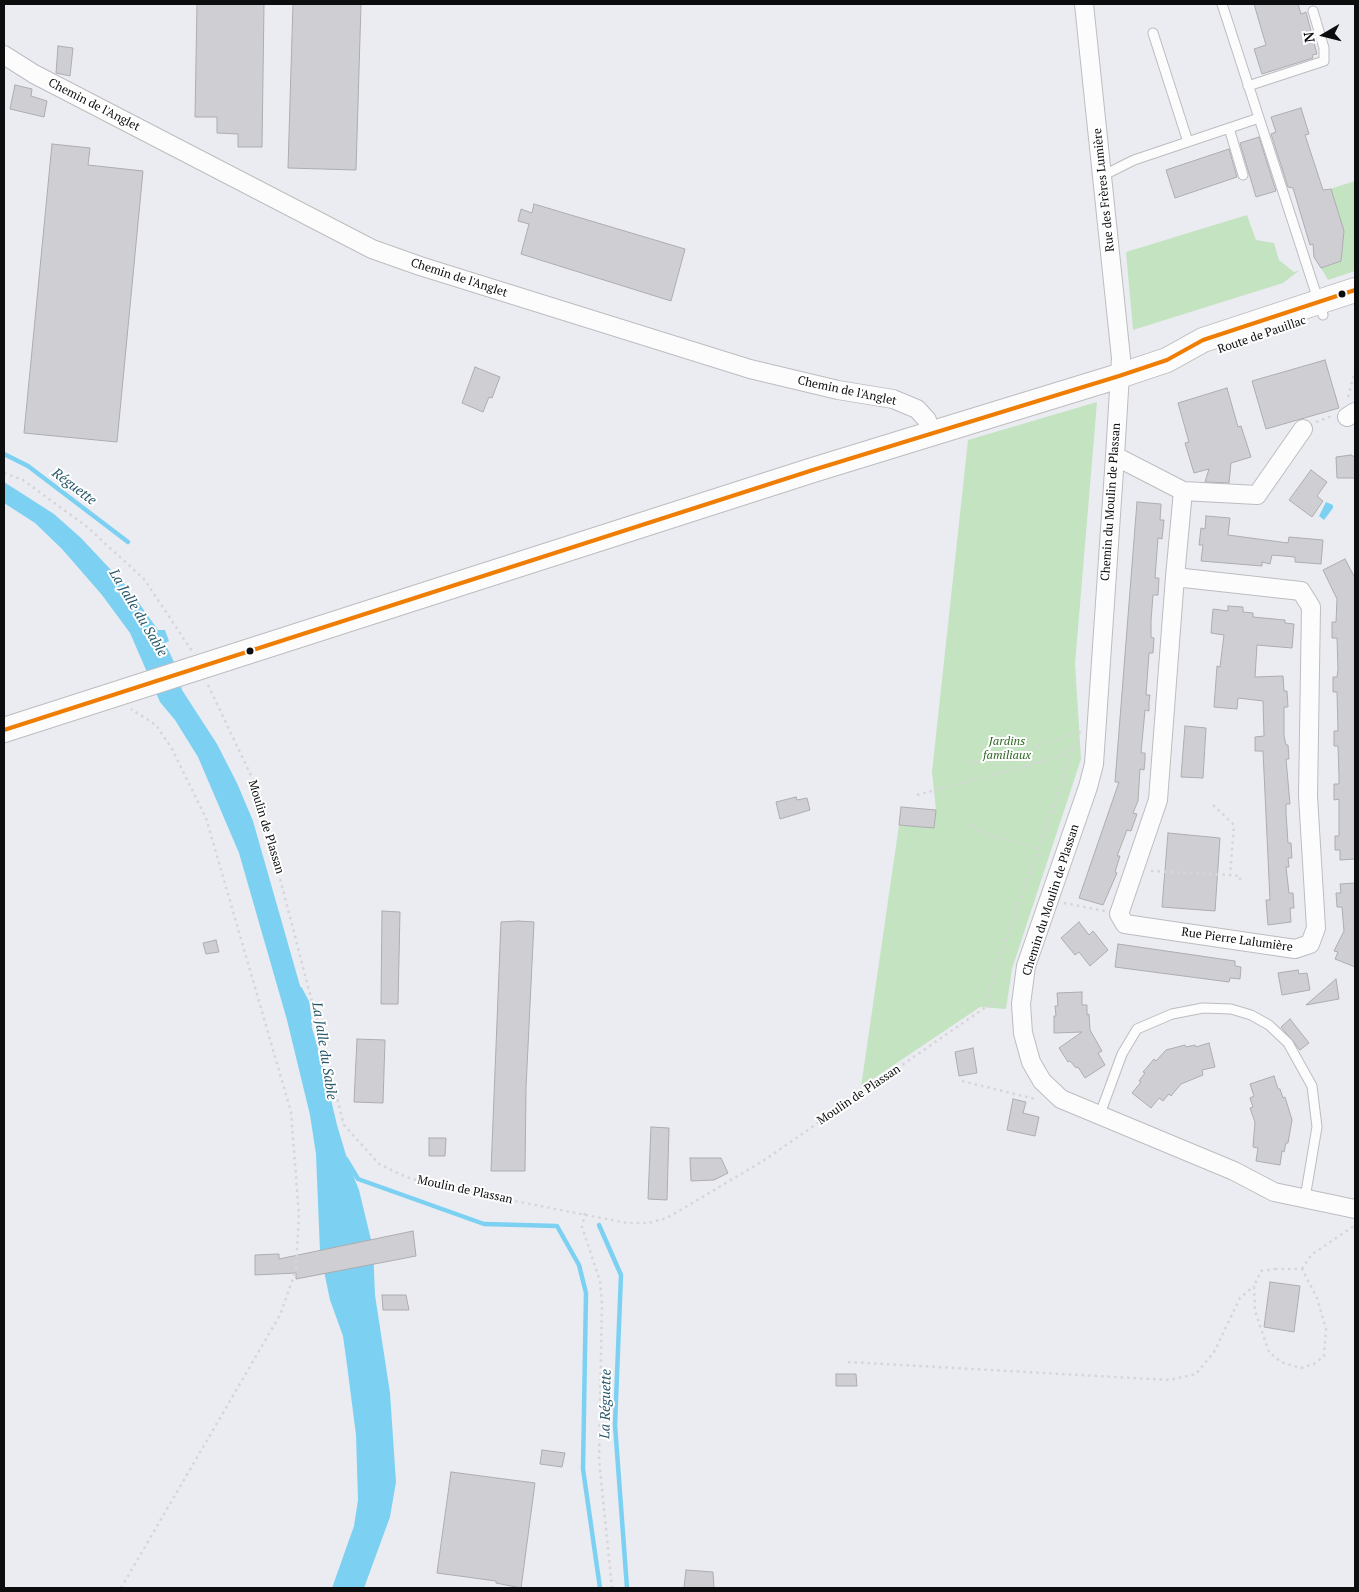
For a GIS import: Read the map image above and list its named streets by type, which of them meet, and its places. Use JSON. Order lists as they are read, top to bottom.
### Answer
{
  "streets": {
    "main road": ["Route de Pauillac"],
    "street": [
      "Chemin de l'Anglet",
      "Rue des Frères Lumière",
      "Chemin du Moulin de Plassan",
      "Rue Pierre Lalumière"
    ],
    "path": ["Moulin de Plassan"]
  },
  "crossings": [
    ["Chemin de l'Anglet", "Route de Pauillac"],
    ["Rue des Frères Lumière", "Route de Pauillac"],
    ["Rue des Frères Lumière", "Chemin du Moulin de Plassan"],
    ["Route de Pauillac", "Chemin du Moulin de Plassan"],
    ["Route de Pauillac", "Moulin de Plassan"]
  ],
  "water": ["Réguette", "La Jalle du Sable", "La Réguette"],
  "parks": ["Jardins familiaux"],
  "north": "left"
}
